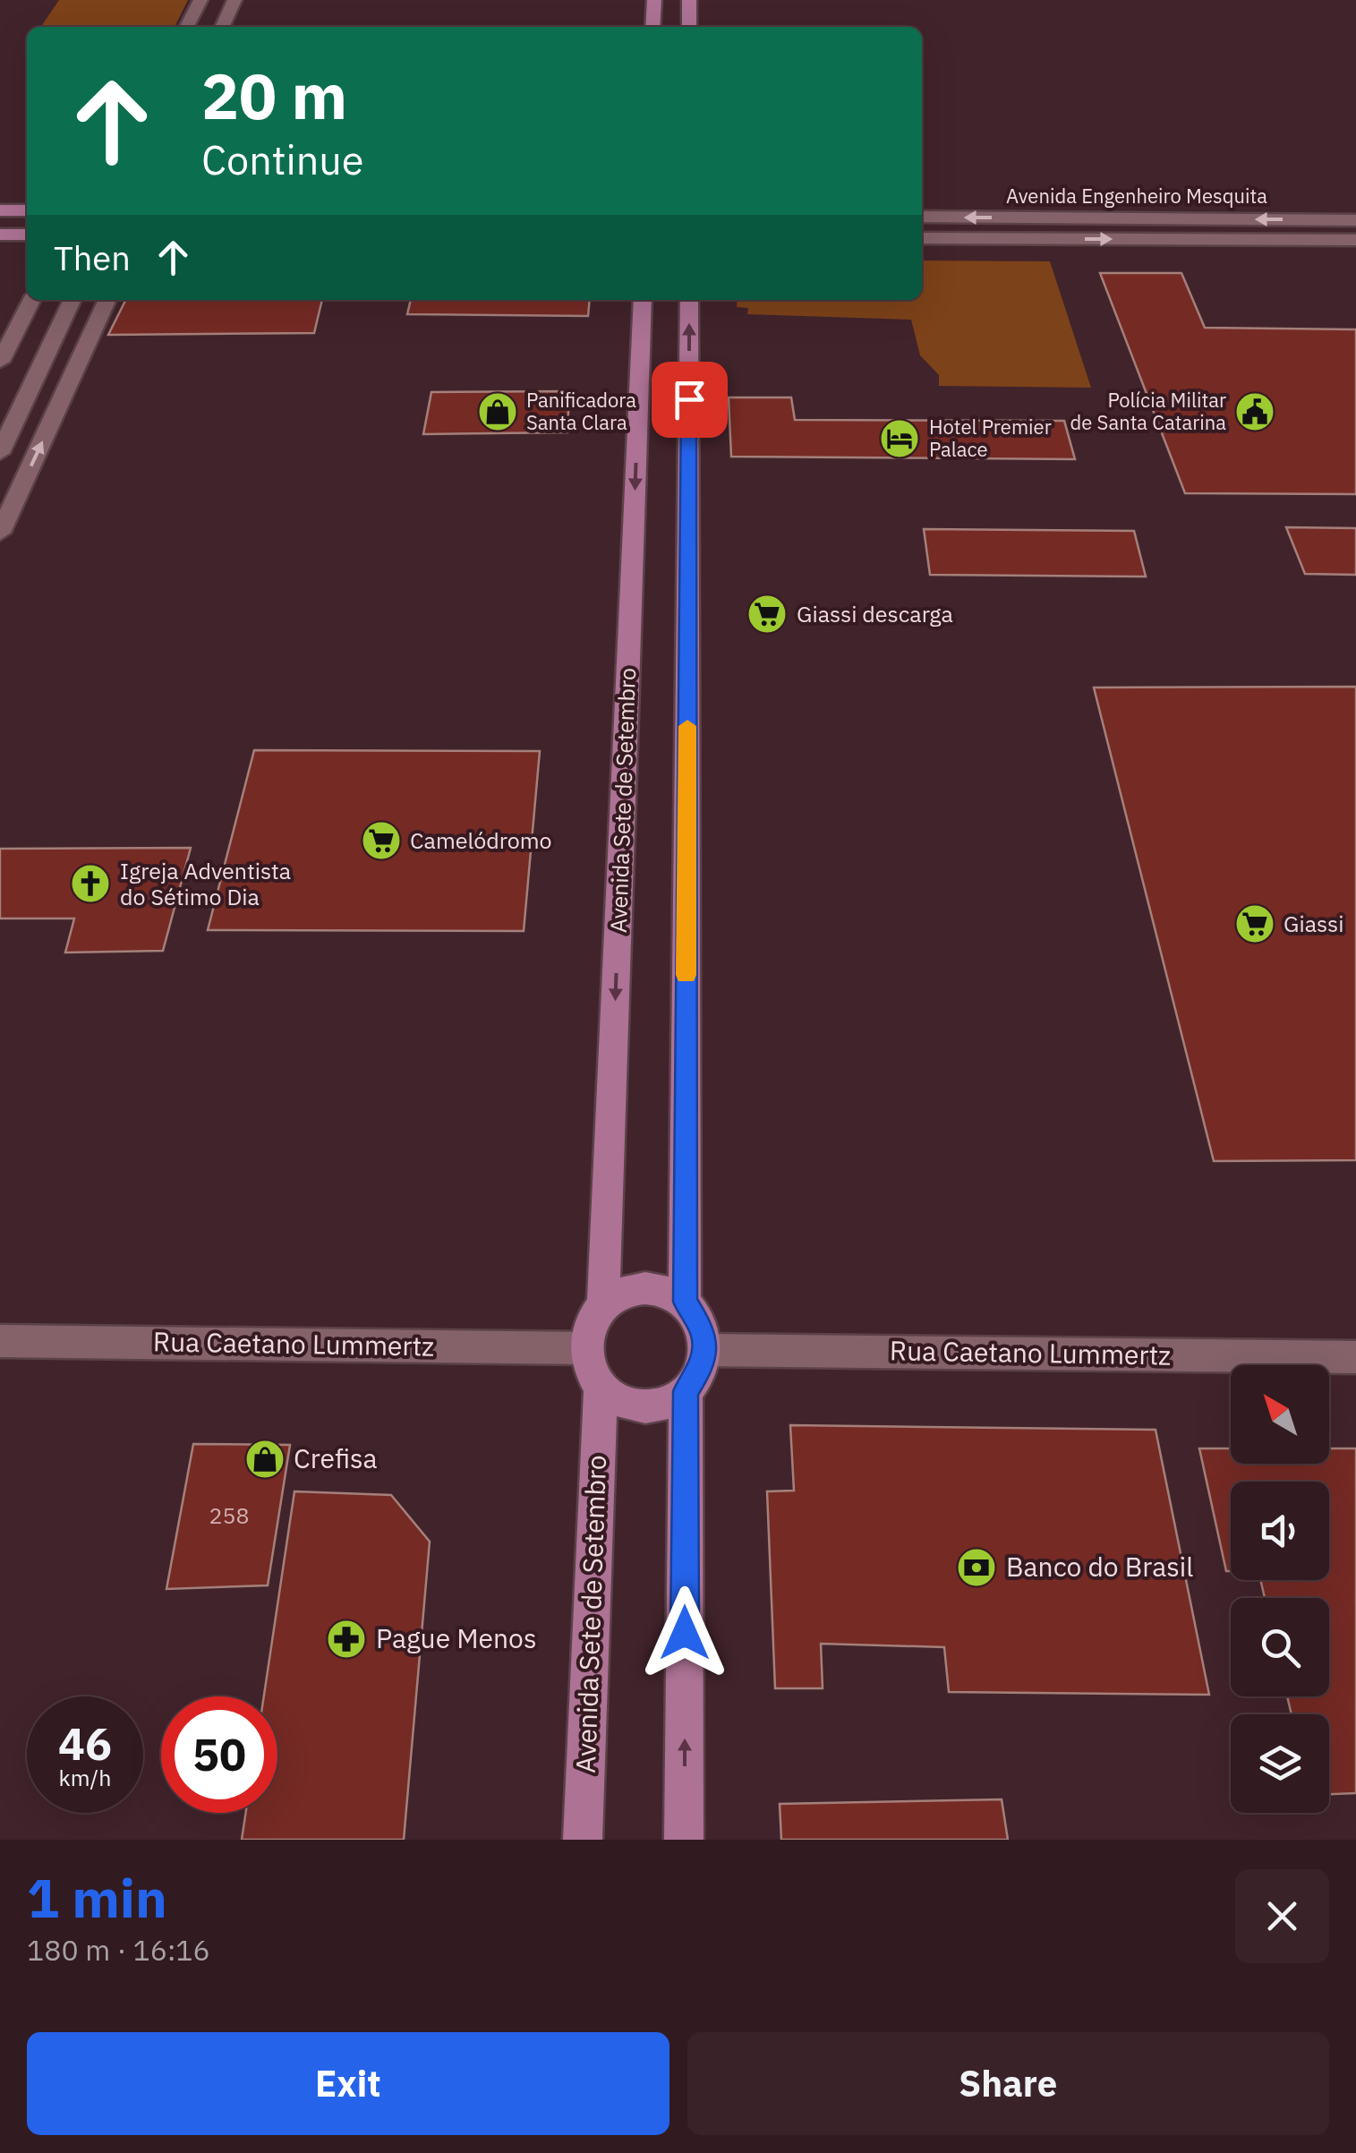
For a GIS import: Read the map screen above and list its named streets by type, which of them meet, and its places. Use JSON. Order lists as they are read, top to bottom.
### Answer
{
  "streets": {
    "main road": ["Avenida Sete de Setembro"],
    "street": ["Avenida Engenheiro Mesquita", "Rua Caetano Lummertz"]
  },
  "crossings": [
    ["Avenida Sete de Setembro", "Rua Caetano Lummertz"]
  ],
  "places": {
    "shop": ["Panificadora Santa Clara", "Crefisa"],
    "public building": ["Polícia Militar de Santa Catarina"],
    "hotel": ["Hotel Premier Palace"],
    "supermarket": ["Giassi descarga", "Camelódromo", "Giassi"],
    "church": ["Igreja Adventista do Sétimo Dia"],
    "bank": ["Banco do Brasil"],
    "pharmacy": ["Pague Menos"]
  },
  "house_numbers": ["258"],
  "north": "top left",
  "page": {
    "turn": ["20 m", "Continue"],
    "then": "Then",
    "speed": "46 km/h",
    "limit": "50",
    "heading": ["1 min", "180 m · 16:16"],
    "buttons": ["Exit", "Share"]
  }
}
